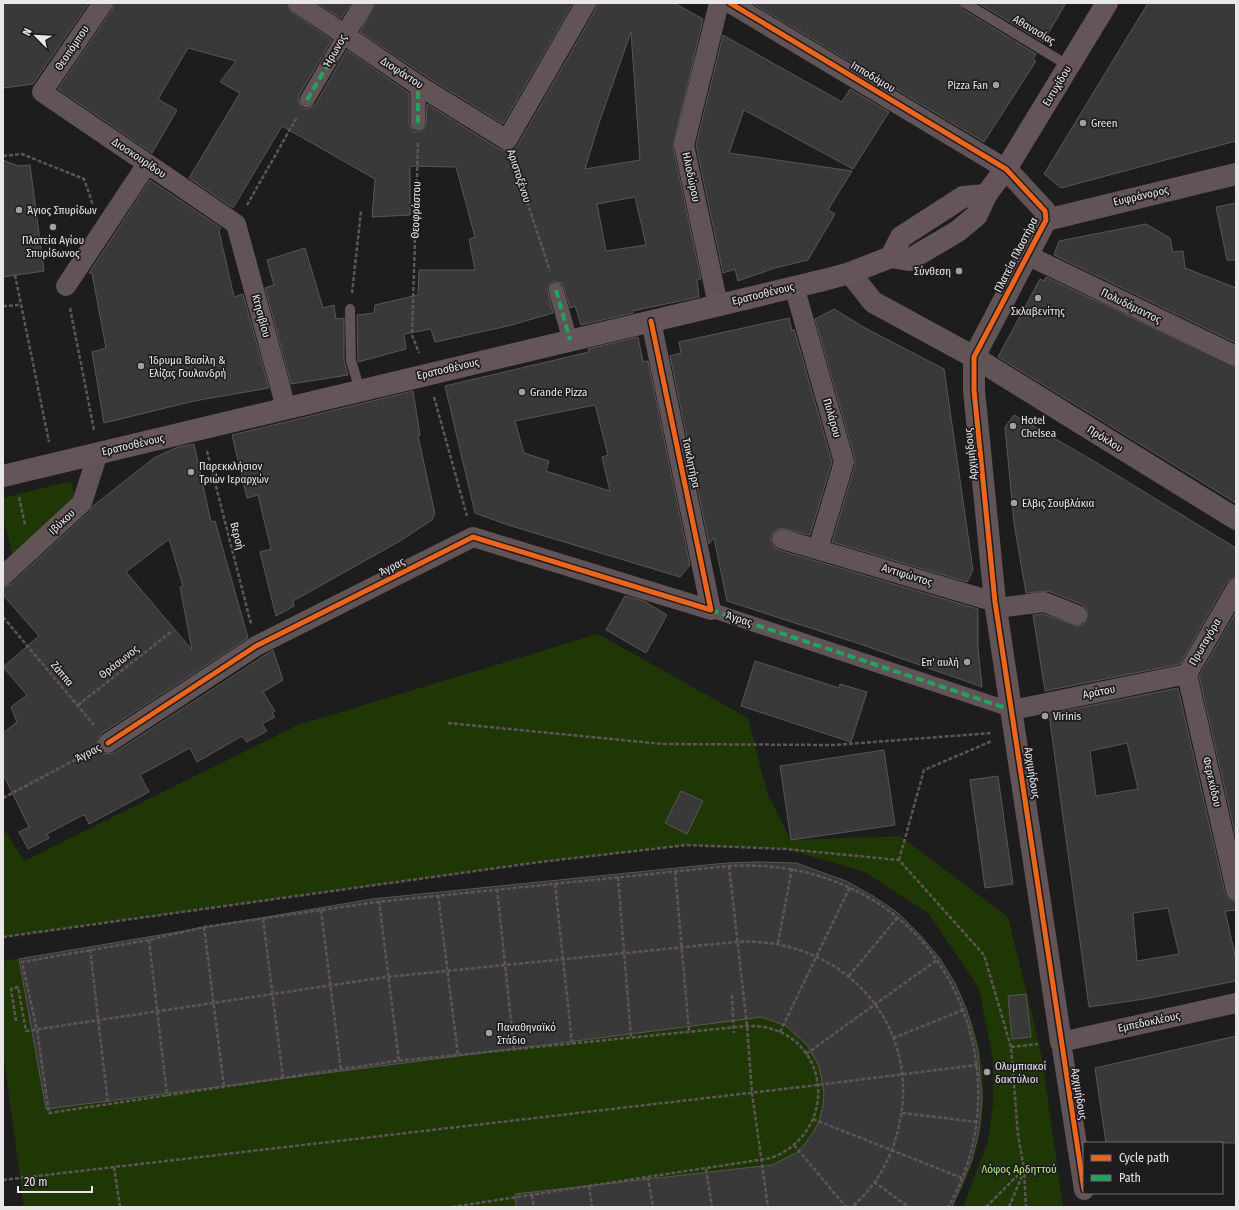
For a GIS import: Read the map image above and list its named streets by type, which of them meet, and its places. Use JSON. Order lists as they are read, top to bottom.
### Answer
{
  "streets": {
    "main road": ["Ευτυχίδου", "Ερατοσθένους"],
    "street": [
      "Θεοπόμπου",
      "Ήρωνος",
      "Διοφάντου",
      "Ιπποδάμου",
      "Διοσκουρίδου",
      "Αριστοξένου",
      "Ηλιοδώρου",
      "Ευφράνορος",
      "Πλατεία Πλαστήρα",
      "Πολυδάμαντος",
      "Κτησιβίου",
      "Πυλάρου",
      "Πρόκλου",
      "Αρχιμήδους",
      "Τσικλητήρα",
      "Ιβύκου",
      "Άγρας",
      "Αντιφώντος",
      "Πρωταγόρα",
      "Αράτου",
      "Φερεκύδου",
      "Εμπεδοκλέους"
    ],
    "lane": ["Αθανασίας"],
    "path": [
      "Θεοφράστου",
      "Βερσή",
      "Θράσωνος",
      "Ζάππα"
    ]
  },
  "crossings": [
    ["Αθανασίας", "Ευτυχίδου"],
    ["Θεοπόμπου", "Διοσκουρίδου"],
    ["Ήρωνος", "Διοφάντου"],
    ["Διοφάντου", "Αριστοξένου"],
    ["Ιπποδάμου", "Ευτυχίδου"],
    ["Ιπποδάμου", "Πλατεία Πλαστήρα"],
    ["Ιπποδάμου", "Ερατοσθένους"],
    ["Ευτυχίδου", "Πλατεία Πλαστήρα"],
    ["Ευτυχίδου", "Ερατοσθένους"],
    ["Διοσκουρίδου", "Κτησιβίου"],
    ["Ηλιοδώρου", "Ερατοσθένους"],
    ["Ευφράνορος", "Πλατεία Πλαστήρα"],
    ["Πλατεία Πλαστήρα", "Ερατοσθένους"],
    ["Πλατεία Πλαστήρα", "Πολυδάμαντος"],
    ["Πλατεία Πλαστήρα", "Πρόκλου"],
    ["Πλατεία Πλαστήρα", "Αρχιμήδους"],
    ["Ερατοσθένους", "Κτησιβίου"],
    ["Ερατοσθένους", "Πυλάρου"],
    ["Ερατοσθένους", "Τσικλητήρα"],
    ["Ερατοσθένους", "Ιβύκου"],
    ["Ερατοσθένους", "Βερσή"],
    ["Πυλάρου", "Αντιφώντος"],
    ["Πρόκλου", "Αρχιμήδους"],
    ["Αρχιμήδους", "Άγρας"],
    ["Αρχιμήδους", "Αντιφώντος"],
    ["Αρχιμήδους", "Αράτου"],
    ["Αρχιμήδους", "Εμπεδοκλέους"],
    ["Τσικλητήρα", "Άγρας"],
    ["Βερσή", "Άγρας"],
    ["Άγρας", "Ζάππα"],
    ["Άγρας", "Αράτου"],
    ["Πρωταγόρα", "Αράτου"],
    ["Πρωταγόρα", "Φερεκύδου"],
    ["Θράσωνος", "Ζάππα"],
    ["Αράτου", "Φερεκύδου"]
  ],
  "parks": ["Λόφος Αρδηττού"],
  "places": [
    "Pizza Fan",
    "Green",
    "Άγιος Σπυρίδων",
    "Πλατεία Αγίου Σπυρίδωνος",
    "Σύνθεση",
    "Σκλαβενίτης",
    "Ίδρυμα Βασίλη & Ελίζας Γουλανδρή",
    "Grande Pizza",
    "Hotel Chelsea",
    "Παρεκκλήσιον Τριών Ιεραρχών",
    "Ελβις Σουβλάκια",
    "Επ' αυλή",
    "Virinis",
    "Παναθηναϊκό Στάδιο",
    "Ολυμπιακοί δακτύλιοι"
  ],
  "legend": ["Cycle path", "Path"],
  "scale_bar": "20 m",
  "north": "top left"
}
